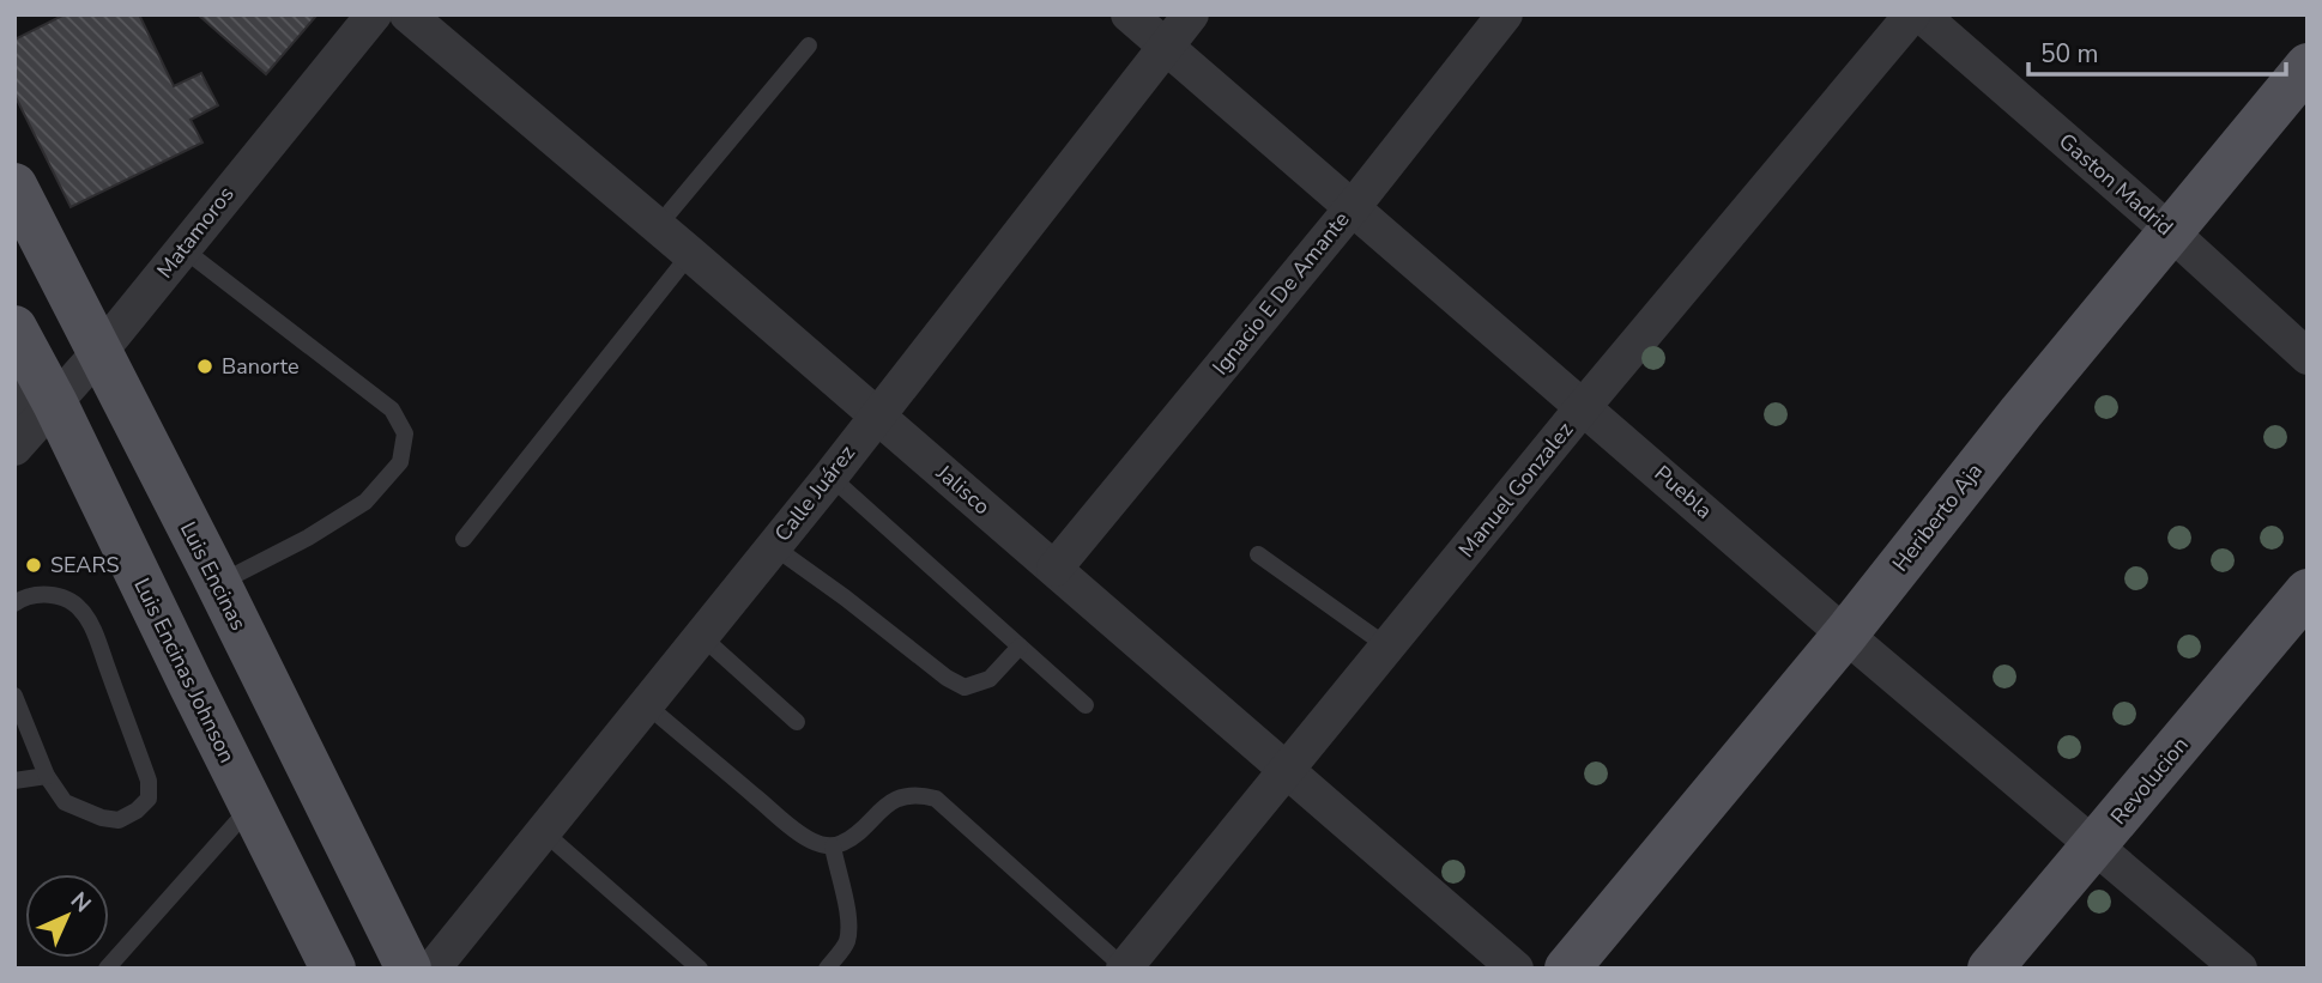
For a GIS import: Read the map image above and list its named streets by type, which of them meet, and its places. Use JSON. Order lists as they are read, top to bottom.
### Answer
{
  "streets": {
    "main road": [
      "Heriberto Aja",
      "Luis Encinas",
      "Luis Encinas Johnson",
      "Revolucion"
    ],
    "street": [
      "Gaston Madrid",
      "Matamoros",
      "Ignacio E De Amante",
      "Jalisco",
      "Manuel Gonzalez",
      "Puebla",
      "Calle Juárez"
    ]
  },
  "crossings": [
    ["Gaston Madrid", "Heriberto Aja"],
    ["Matamoros", "Luis Encinas"],
    ["Matamoros", "Luis Encinas Johnson"],
    ["Ignacio E De Amante", "Jalisco"],
    ["Ignacio E De Amante", "Puebla"],
    ["Jalisco", "Manuel Gonzalez"],
    ["Jalisco", "Calle Juárez"],
    ["Manuel Gonzalez", "Puebla"],
    ["Puebla", "Calle Juárez"],
    ["Puebla", "Heriberto Aja"],
    ["Puebla", "Revolucion"]
  ],
  "places": ["Banorte", "SEARS"],
  "scale_bar": "50 m",
  "north": "top right"
}
